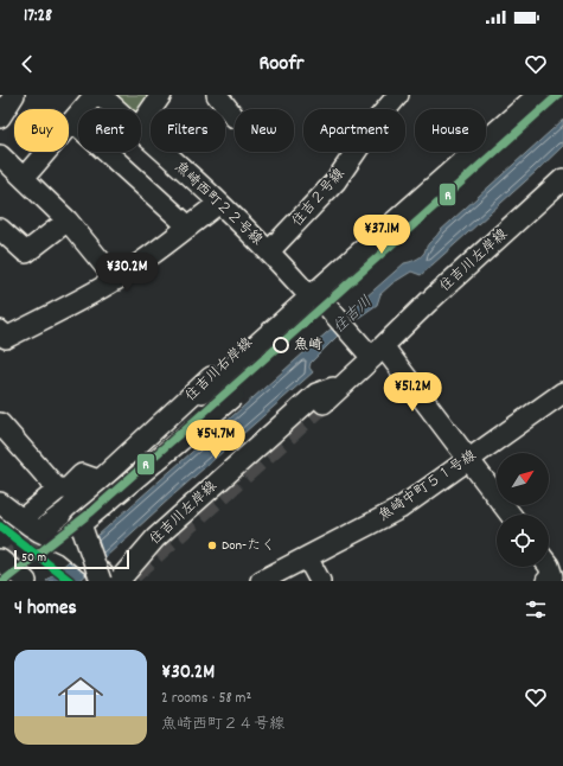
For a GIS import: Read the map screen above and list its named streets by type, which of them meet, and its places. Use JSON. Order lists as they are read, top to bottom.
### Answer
{
  "streets": {
    "street": [
      "住吉２号線",
      "魚崎西町２２号線",
      "住吉川左岸線",
      "住吉川右岸線",
      "魚崎中町５１号線"
    ]
  },
  "crossings": [
    ["住吉２号線", "魚崎西町２２号線"],
    ["魚崎西町２２号線", "住吉川左岸線"],
    ["魚崎西町２２号線", "住吉川右岸線"],
    ["魚崎西町２２号線", "魚崎中町５１号線"]
  ],
  "water": ["住吉川"],
  "places": ["魚崎", "Don-たく"],
  "lines": ["transit line R"],
  "scale_bar": "50 m",
  "north": "top right",
  "page": {
    "status": "17:28",
    "header": "Roofr",
    "chip": [
      "Buy",
      "Rent",
      "Filters",
      "New",
      "Apartment",
      "House"
    ],
    "price": [
      "¥37.1M",
      "¥30.2M",
      "¥51.2M",
      "¥54.7M"
    ],
    "scale": "50 m",
    "heading": "4 homes",
    "list": [
      {
        "name": "¥30.2M",
        "note": "2 rooms · 58 m² · 魚崎西町２４号線"
      }
    ]
  }
}
